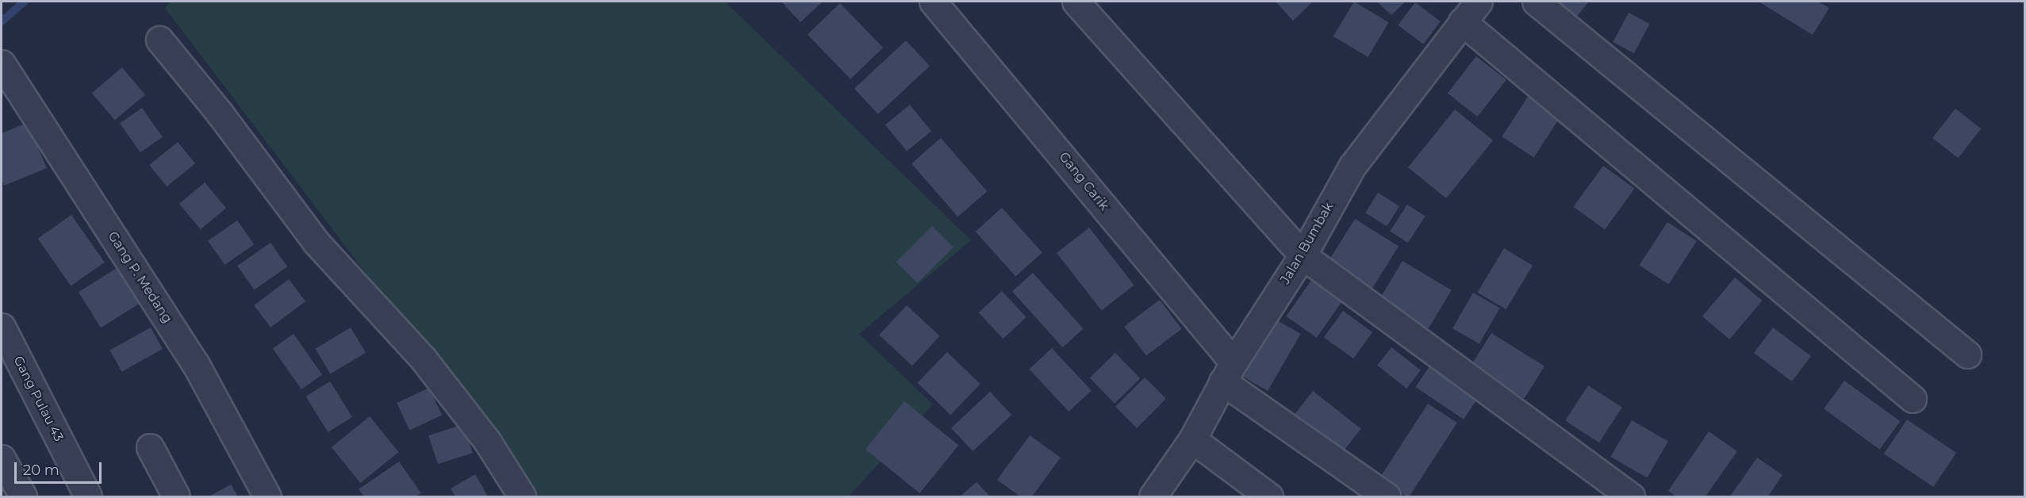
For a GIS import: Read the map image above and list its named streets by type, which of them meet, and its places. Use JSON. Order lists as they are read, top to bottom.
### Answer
{
  "streets": {
    "street": [
      "Gang Carik",
      "Jalan Bumbak",
      "Gang P. Medang",
      "Gang Pulau 43"
    ]
  },
  "crossings": [
    ["Gang Carik", "Jalan Bumbak"]
  ],
  "scale_bar": "20 m"
}
